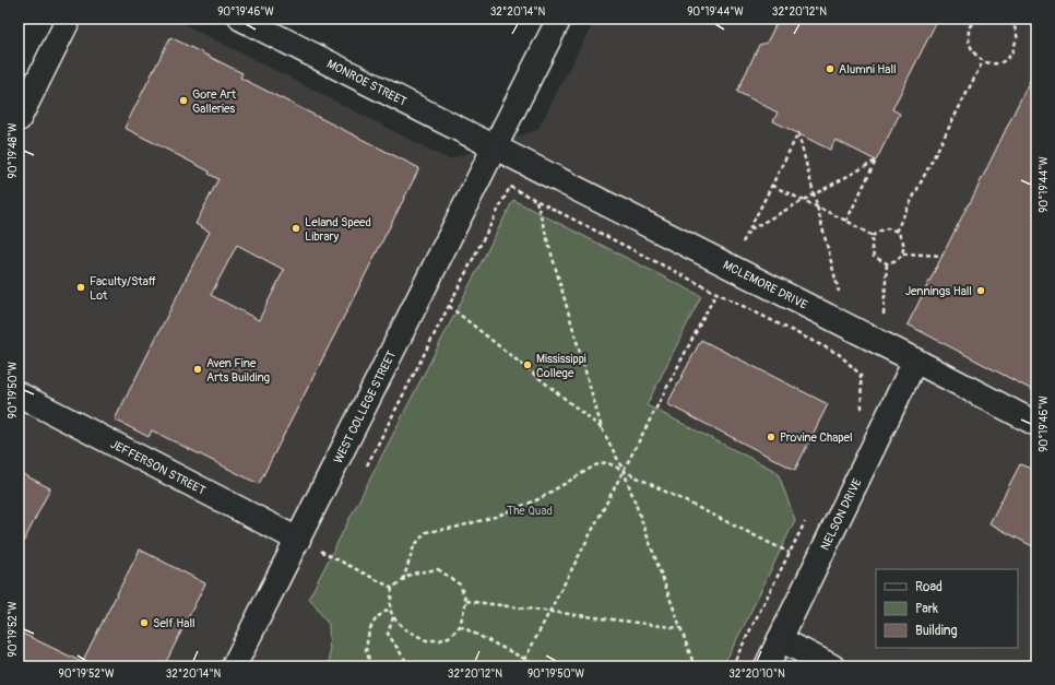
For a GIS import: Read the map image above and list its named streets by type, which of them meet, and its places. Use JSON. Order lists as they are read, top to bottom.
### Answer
{
  "streets": {
    "street": [
      "MONROE STREET",
      "MCLEMORE DRIVE",
      "WEST COLLEGE STREET",
      "JEFFERSON STREET",
      "NELSON DRIVE"
    ]
  },
  "crossings": [
    ["MONROE STREET", "MCLEMORE DRIVE"],
    ["MONROE STREET", "WEST COLLEGE STREET"],
    ["MCLEMORE DRIVE", "WEST COLLEGE STREET"],
    ["MCLEMORE DRIVE", "NELSON DRIVE"],
    ["WEST COLLEGE STREET", "JEFFERSON STREET"]
  ],
  "parks": ["The Quad"],
  "places": [
    "Alumni Hall",
    "Gore Art Galleries",
    "Leland Speed Library",
    "Faculty/Staff Lot",
    "Jennings Hall",
    "Mississippi College",
    "Aven Fine Arts Building",
    "Provine Chapel",
    "Self Hall"
  ],
  "legend": ["Road", "Park", "Building"],
  "coordinates": [
    "90°19'46\"W",
    "32°20'14\"N",
    "90°19'44\"W",
    "32°20'12\"N",
    "90°19'48\"W",
    "90°19'50\"W",
    "90°19'52\"W",
    "32°20'10\"N"
  ]
}
